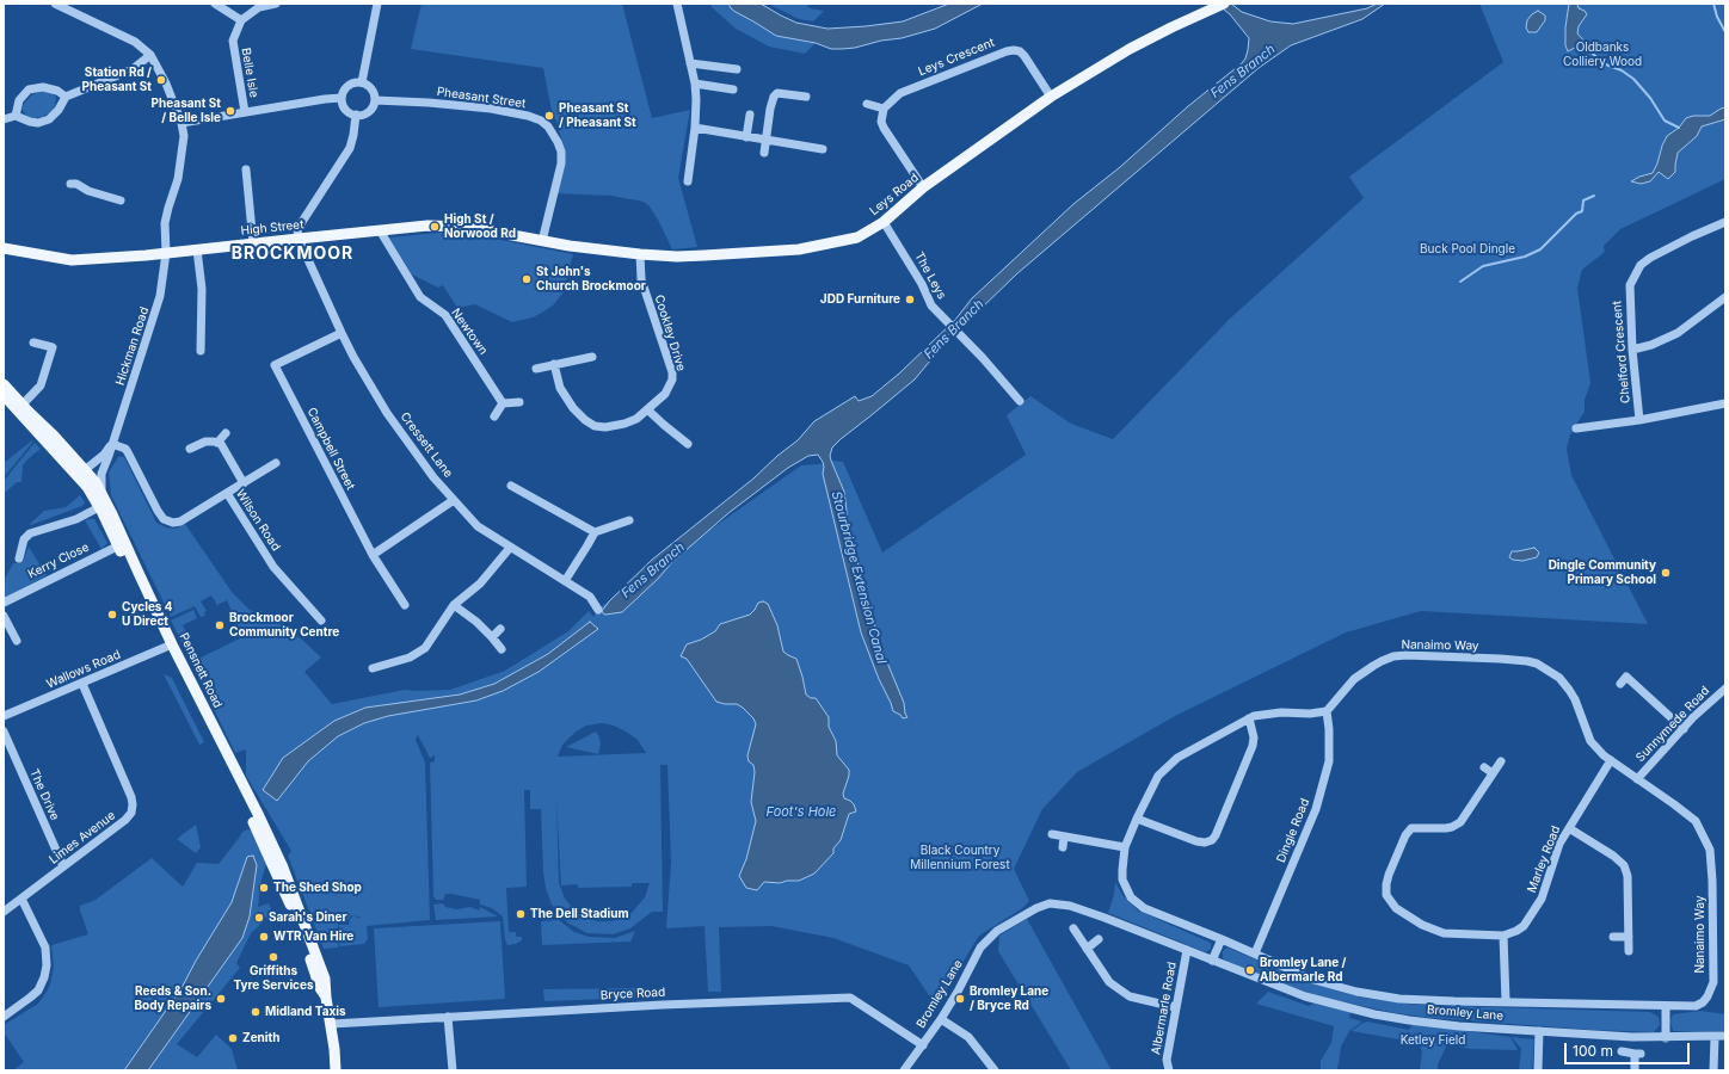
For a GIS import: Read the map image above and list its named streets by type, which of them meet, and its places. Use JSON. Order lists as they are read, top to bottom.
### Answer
{
  "streets": {
    "main road": ["Leys Road", "High Street", "Pensnett Road"],
    "street": [
      "Leys Crescent",
      "Belle Isle",
      "Pheasant Street",
      "The Leys",
      "Newtown",
      "Cookley Drive",
      "Hickman Road",
      "Chelford Crescent",
      "Cressett Lane",
      "Campbell Street",
      "Wilson Road",
      "Kerry Close",
      "Nanaimo Way",
      "Wallows Road",
      "Sunnymede Road",
      "The Drive",
      "Dingle Road",
      "Limes Avenue",
      "Marley Road",
      "Bryce Road",
      "Bromley Lane",
      "Albermarle Road"
    ]
  },
  "crossings": [
    ["Leys Crescent", "Leys Road"],
    ["Pheasant Street", "Leys Road"],
    ["Pheasant Street", "High Street"],
    ["Leys Road", "High Street"],
    ["Leys Road", "The Leys"],
    ["Leys Road", "Cookley Drive"],
    ["High Street", "Newtown"],
    ["High Street", "Hickman Road"],
    ["High Street", "Cressett Lane"],
    ["Hickman Road", "Wilson Road"],
    ["Hickman Road", "Pensnett Road"],
    ["Cressett Lane", "Campbell Street"],
    ["Kerry Close", "Pensnett Road"],
    ["Nanaimo Way", "Sunnymede Road"],
    ["Nanaimo Way", "Dingle Road"],
    ["Nanaimo Way", "Marley Road"],
    ["Nanaimo Way", "Bromley Lane"],
    ["Wallows Road", "Pensnett Road"],
    ["Wallows Road", "Limes Avenue"],
    ["Pensnett Road", "Bryce Road"],
    ["The Drive", "Limes Avenue"],
    ["Dingle Road", "Bromley Lane"],
    ["Bryce Road", "Bromley Lane"],
    ["Bromley Lane", "Albermarle Road"]
  ],
  "districts": ["BROCKMOOR"],
  "water": ["Fens Branch", "Stourbridge Extension Canal", "Foot's Hole"],
  "parks": [
    "Oldbanks Colliery Wood",
    "Buck Pool Dingle",
    "Black Country Millennium Forest",
    "Ketley Field"
  ],
  "places": [
    "Station Rd / Pheasant St",
    "Pheasant St / Belle Isle",
    "Pheasant St / Pheasant St",
    "High St / Norwood Rd",
    "St John's Church Brockmoor",
    "JDD Furniture",
    "Dingle Community Primary School",
    "Cycles 4 U Direct",
    "Brockmoor Community Centre",
    "The Shed Shop",
    "The Dell Stadium",
    "Sarah's Diner",
    "WTR Van Hire",
    "Griffiths Tyre Services",
    "Bromley Lane / Albermarle Rd",
    "Reeds & Son. Body Repairs",
    "Bromley Lane / Bryce Rd",
    "Midland Taxis",
    "Zenith"
  ],
  "scale_bar": "100 m"
}
